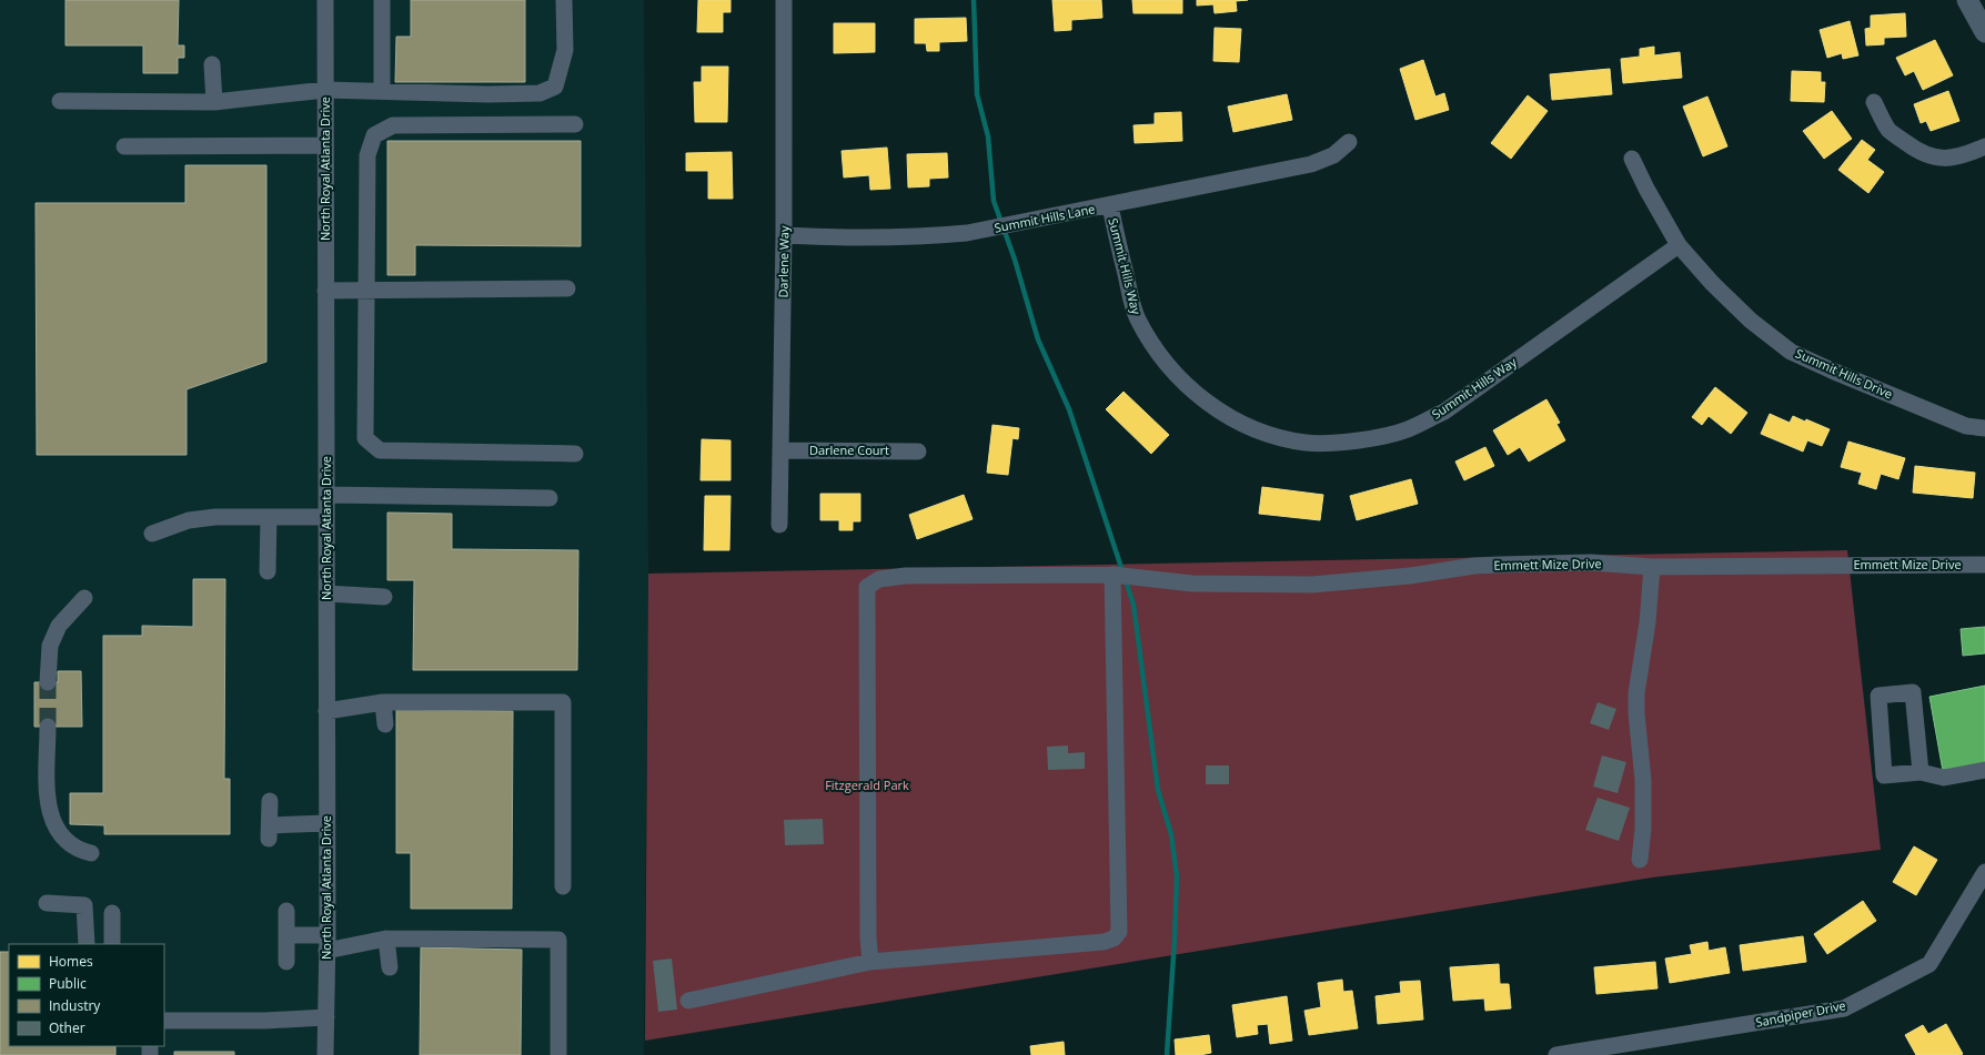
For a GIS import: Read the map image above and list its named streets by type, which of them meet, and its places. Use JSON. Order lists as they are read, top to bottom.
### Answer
{
  "streets": {
    "street": [
      "North Royal Atlanta Drive",
      "Summit Hills Lane",
      "Darlene Way",
      "Summit Hills Way",
      "Summit Hills Drive",
      "Darlene Court",
      "Emmett Mize Drive",
      "Sandpiper Drive"
    ]
  },
  "crossings": [
    ["Summit Hills Lane", "Darlene Way"],
    ["Summit Hills Lane", "Summit Hills Way"],
    ["Darlene Way", "Darlene Court"],
    ["Summit Hills Way", "Summit Hills Drive"]
  ],
  "parks": ["Fitzgerald Park"],
  "legend": [
    "Homes",
    "Public",
    "Industry",
    "Other"
  ]
}
